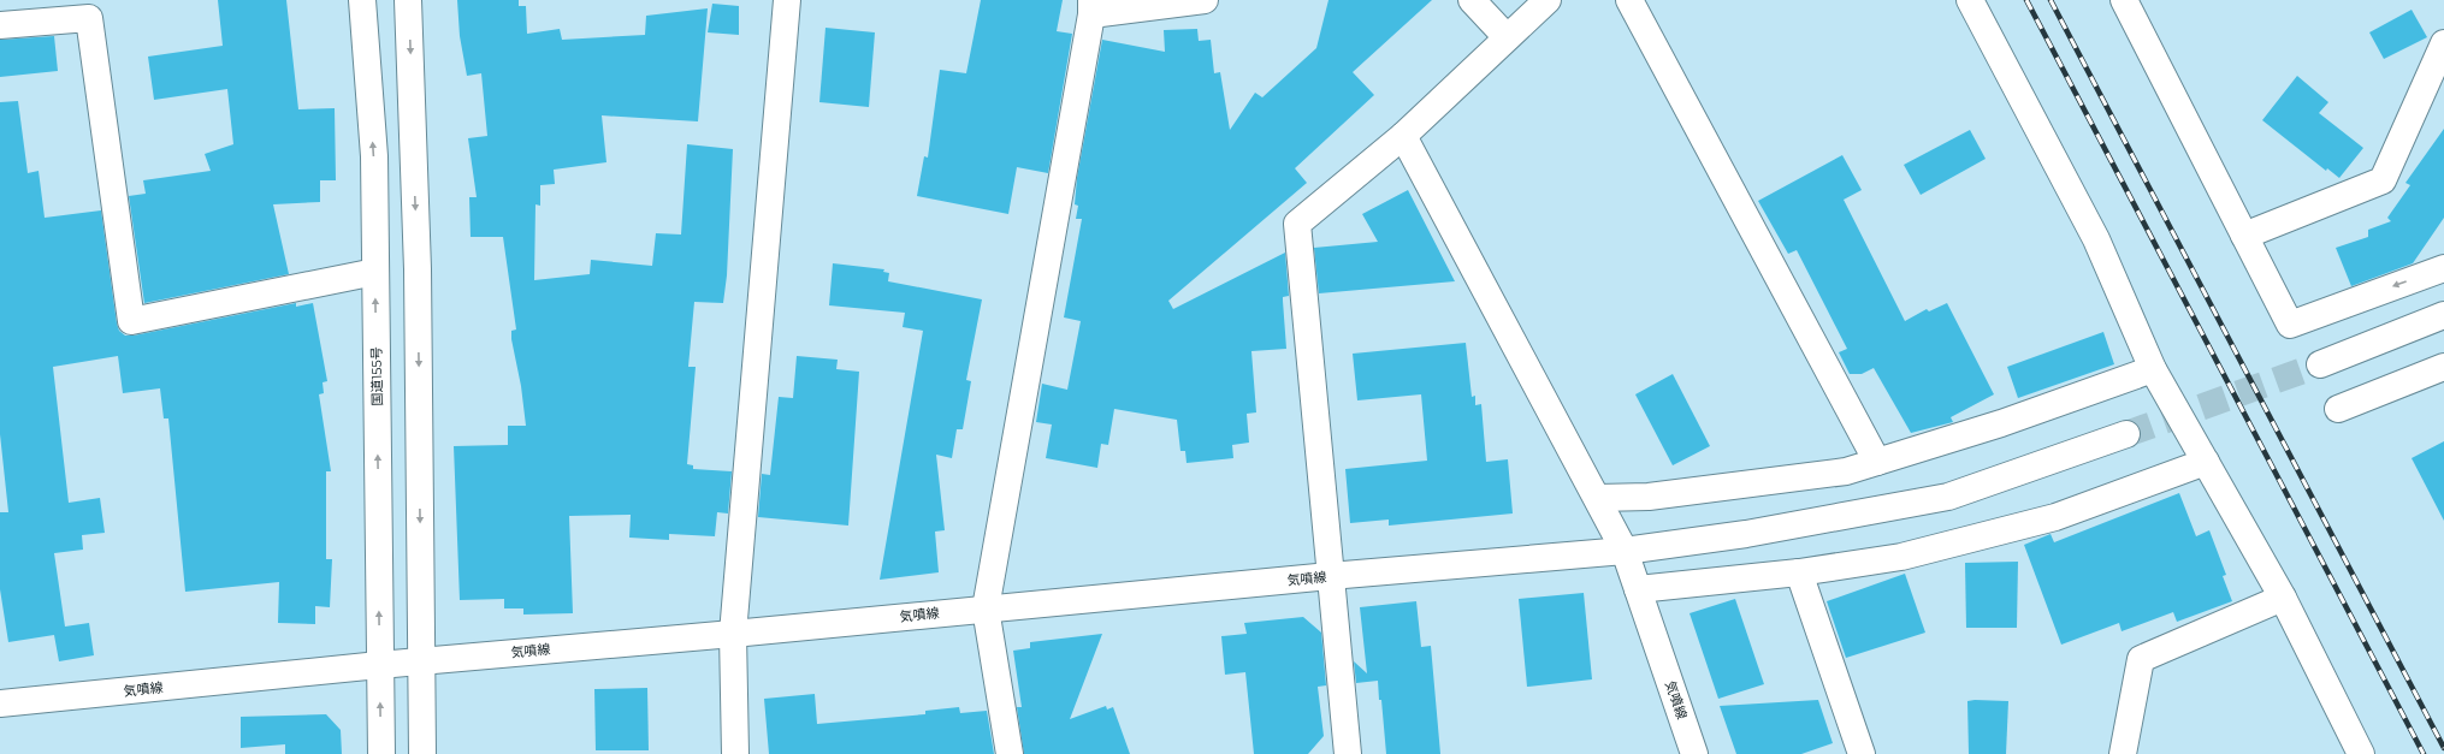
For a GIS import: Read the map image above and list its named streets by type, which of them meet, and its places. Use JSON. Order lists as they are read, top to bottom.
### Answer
{
  "streets": {
    "main road": ["国道155号", "気噴線"]
  },
  "crossings": [
    ["国道155号", "気噴線"]
  ]
}
